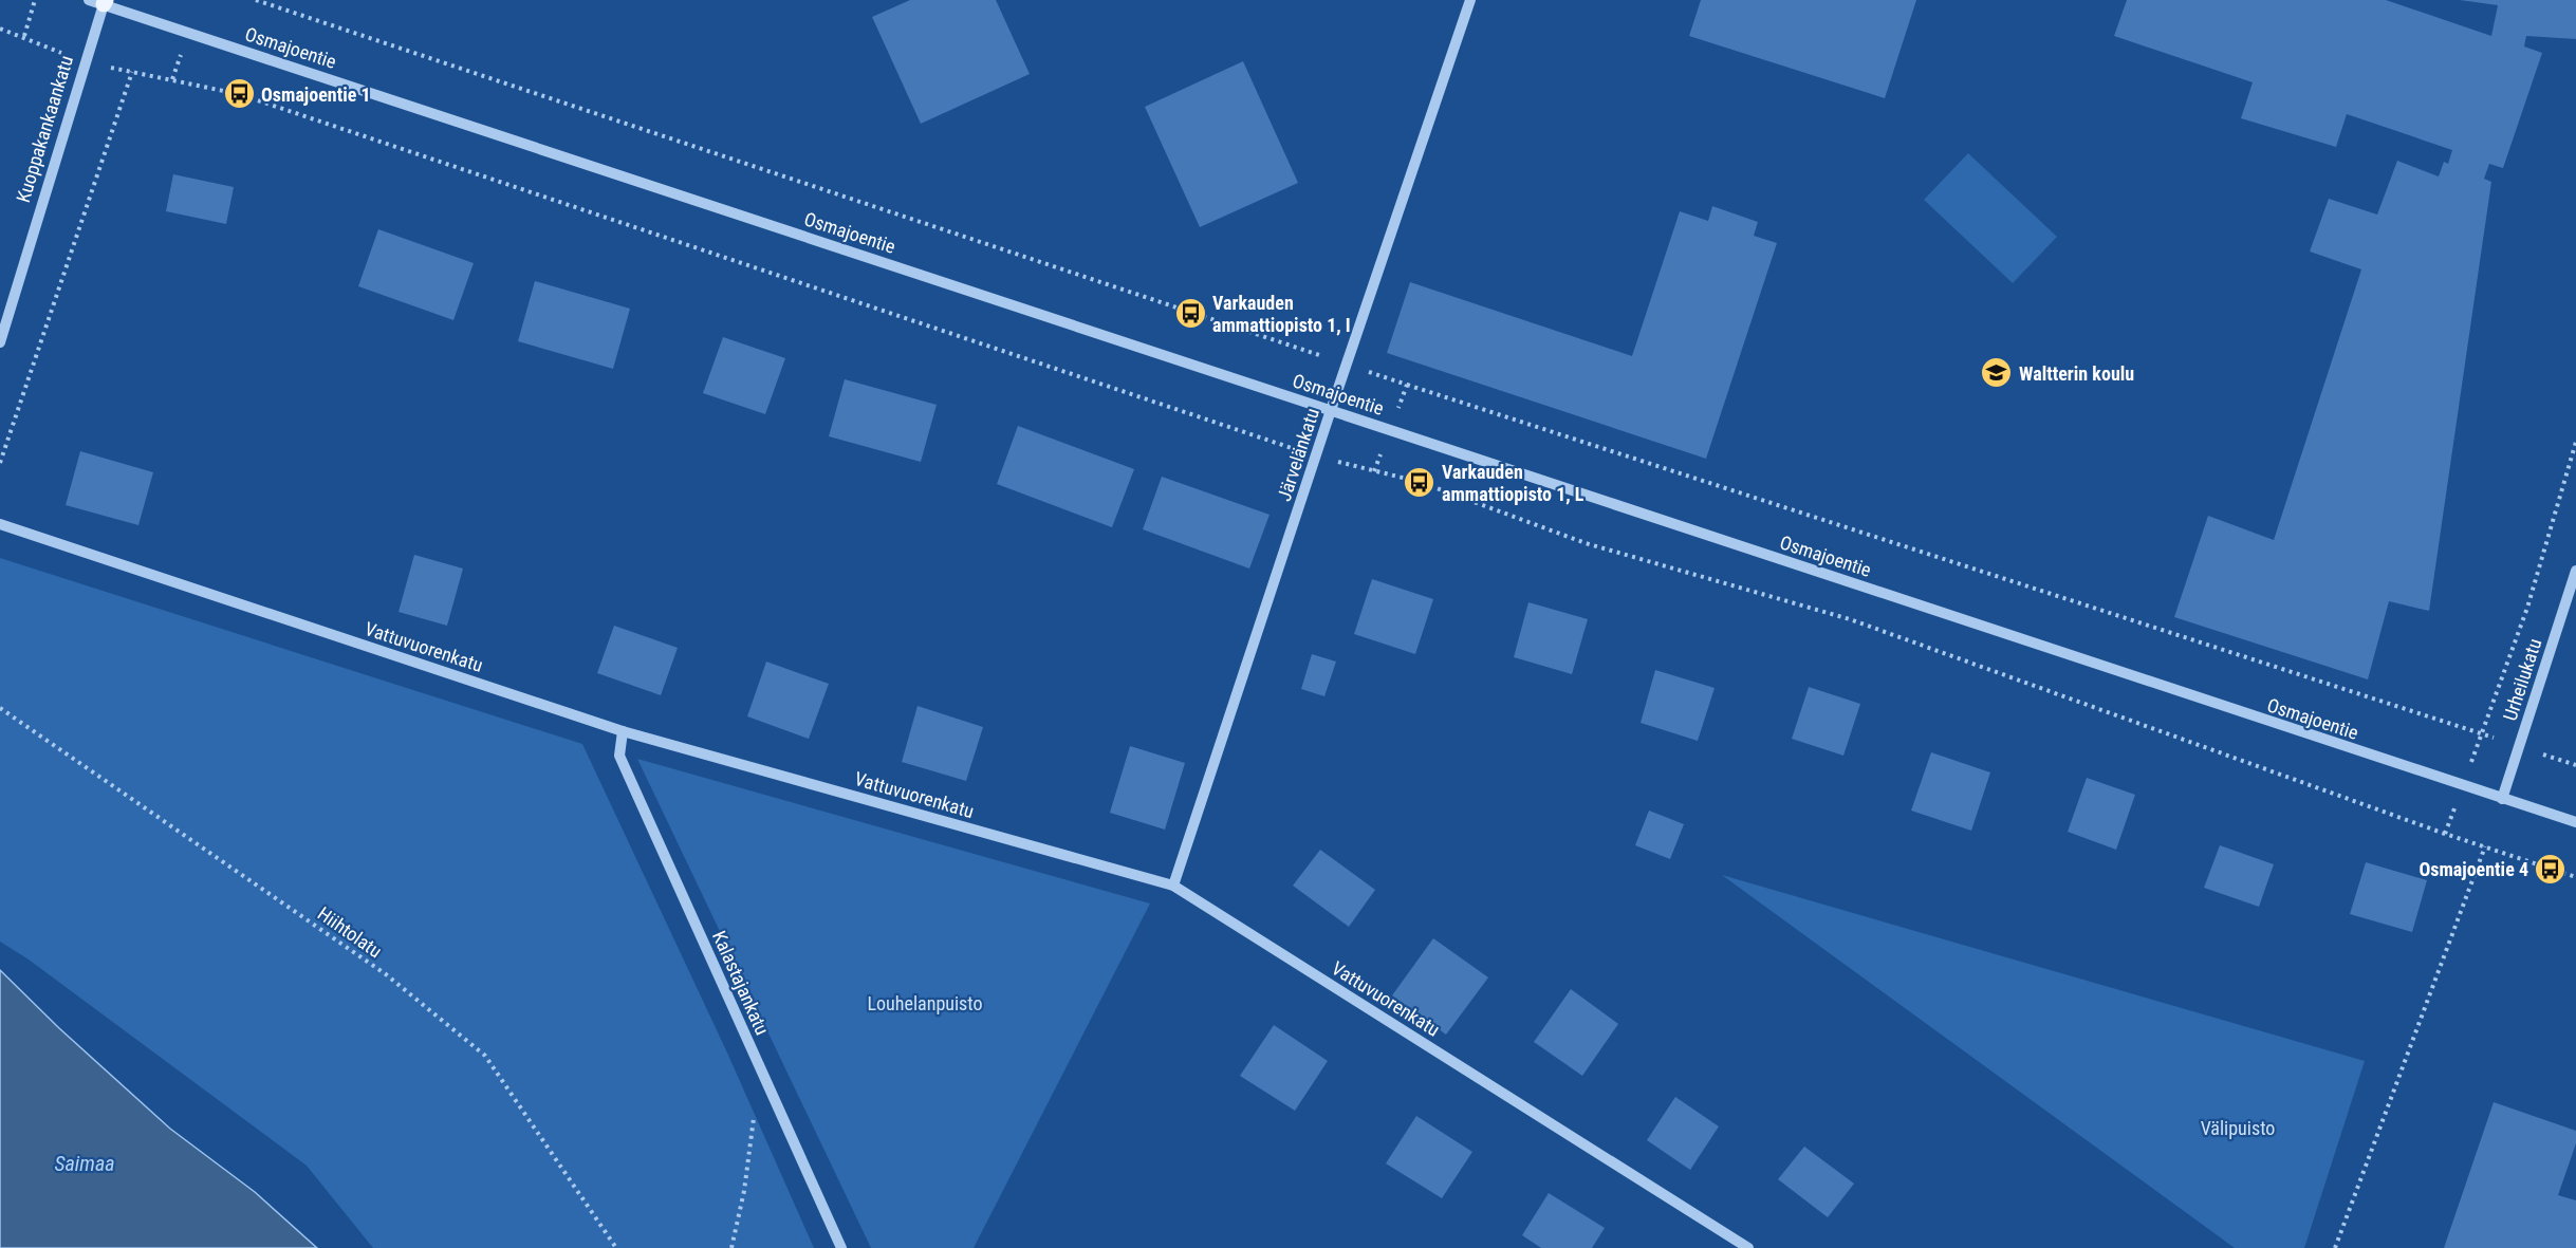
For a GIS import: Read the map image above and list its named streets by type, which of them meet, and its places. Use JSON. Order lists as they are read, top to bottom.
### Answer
{
  "streets": {
    "street": [
      "Osmajoentie",
      "Kuoppakankaankatu",
      "Järvelänkatu",
      "Vattuvuorenkatu",
      "Urheilukatu",
      "Kalastajankatu"
    ],
    "path": ["Hiihtolatu"]
  },
  "crossings": [
    ["Osmajoentie", "Kuoppakankaankatu"],
    ["Osmajoentie", "Järvelänkatu"],
    ["Osmajoentie", "Urheilukatu"],
    ["Järvelänkatu", "Vattuvuorenkatu"],
    ["Vattuvuorenkatu", "Kalastajankatu"]
  ],
  "water": ["Saimaa"],
  "parks": ["Louhelanpuisto", "Välipuisto"],
  "places": {
    "bus stop": [
      "Osmajoentie 1",
      "Varkauden ammattiopisto 1, I",
      "Varkauden ammattiopisto 1, L",
      "Osmajoentie 4"
    ],
    "school or university": ["Waltterin koulu"]
  }
}
